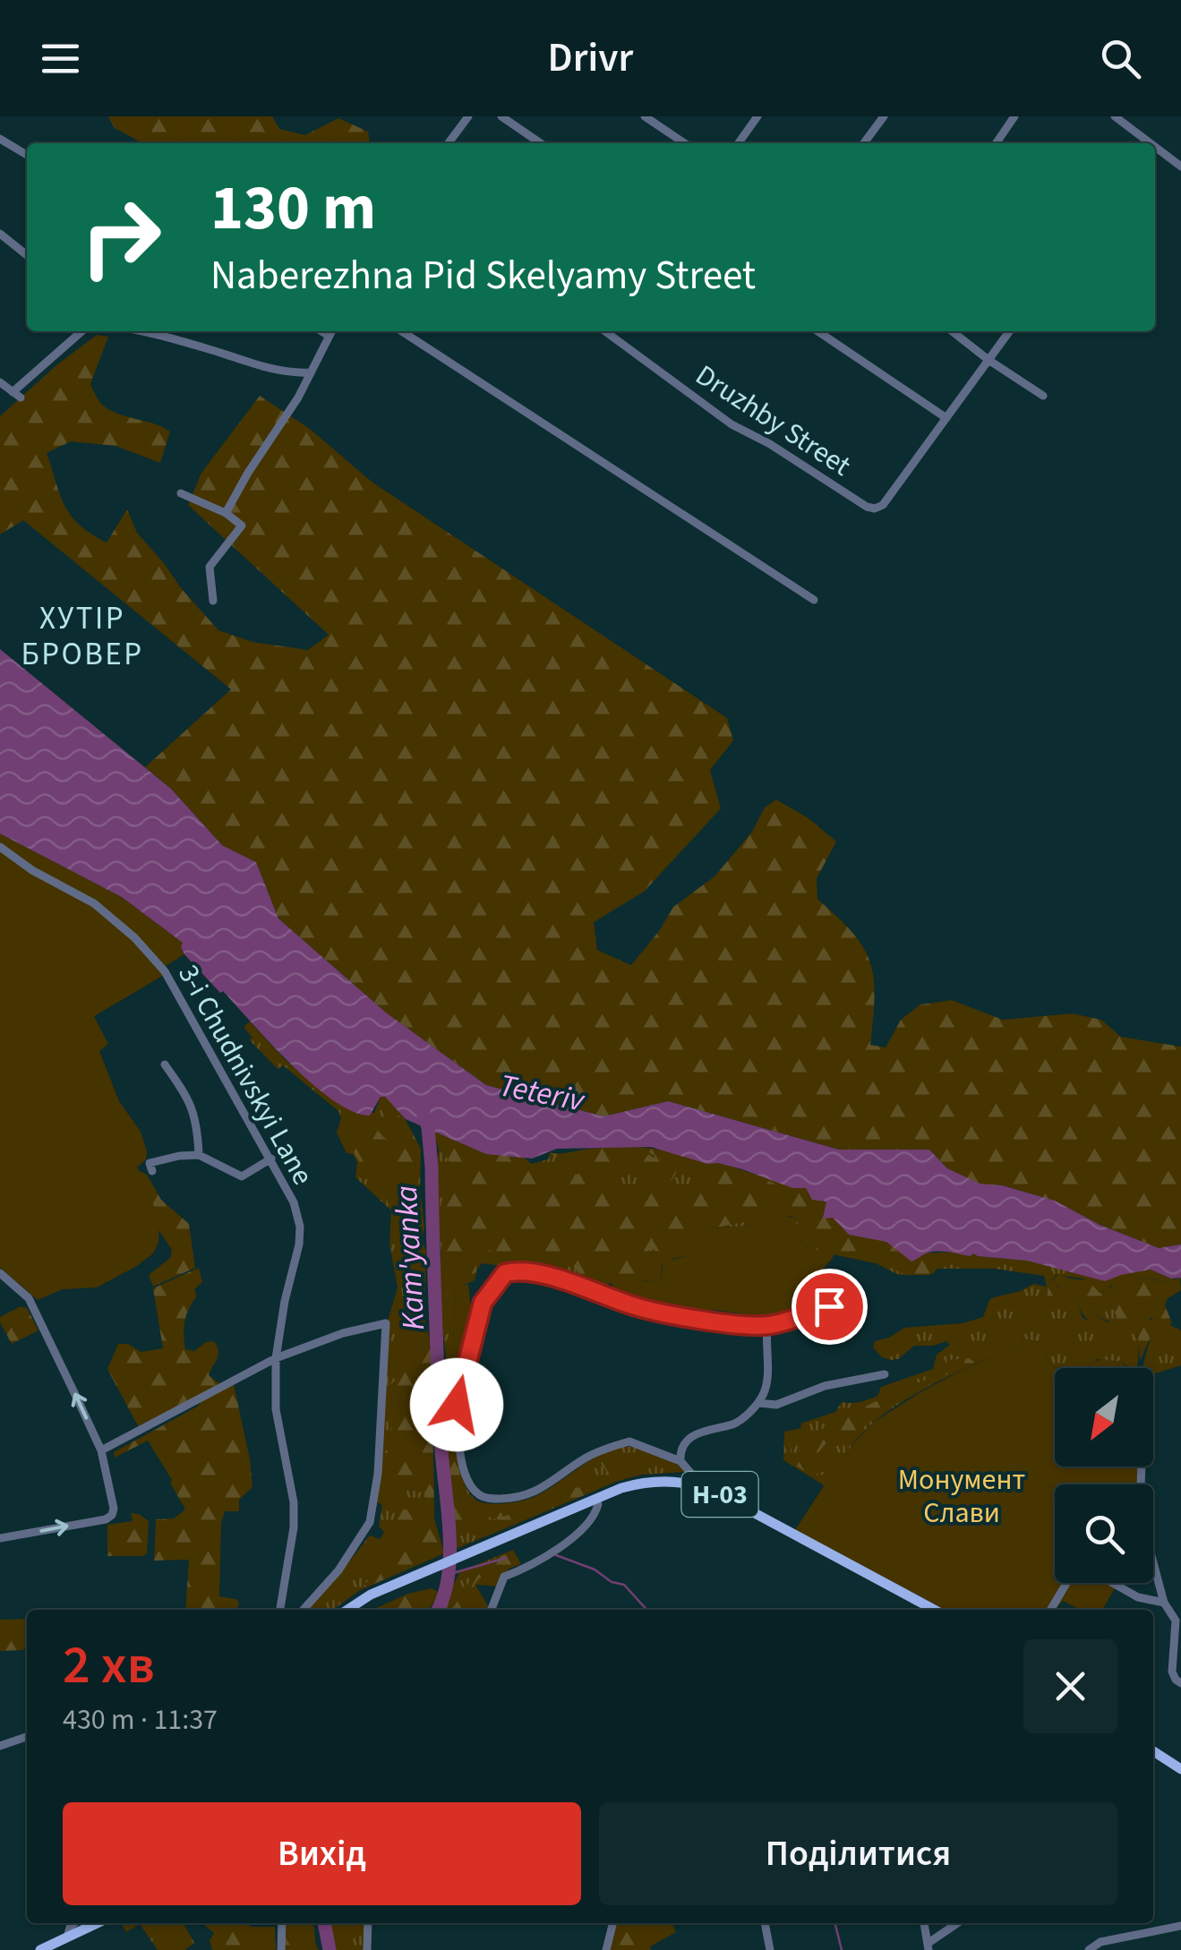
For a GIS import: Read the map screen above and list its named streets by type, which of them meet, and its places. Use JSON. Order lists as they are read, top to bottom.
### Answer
{
  "streets": {
    "main road": ["Н-03"],
    "street": ["Druzhby Street", "3-i Chudnivskyi Lane"]
  },
  "districts": ["ХУТІР БРОВЕР"],
  "water": ["Teteriv", "Kam'yanka"],
  "parks": ["Монумент Слави"],
  "north": "bottom left",
  "page": {
    "header": "Drivr",
    "turn": ["130 m", "Naberezhna Pid Skelyamy Street"],
    "heading": ["2 хв", "430 m · 11:37"],
    "buttons": ["Вихід", "Поділитися"]
  }
}
